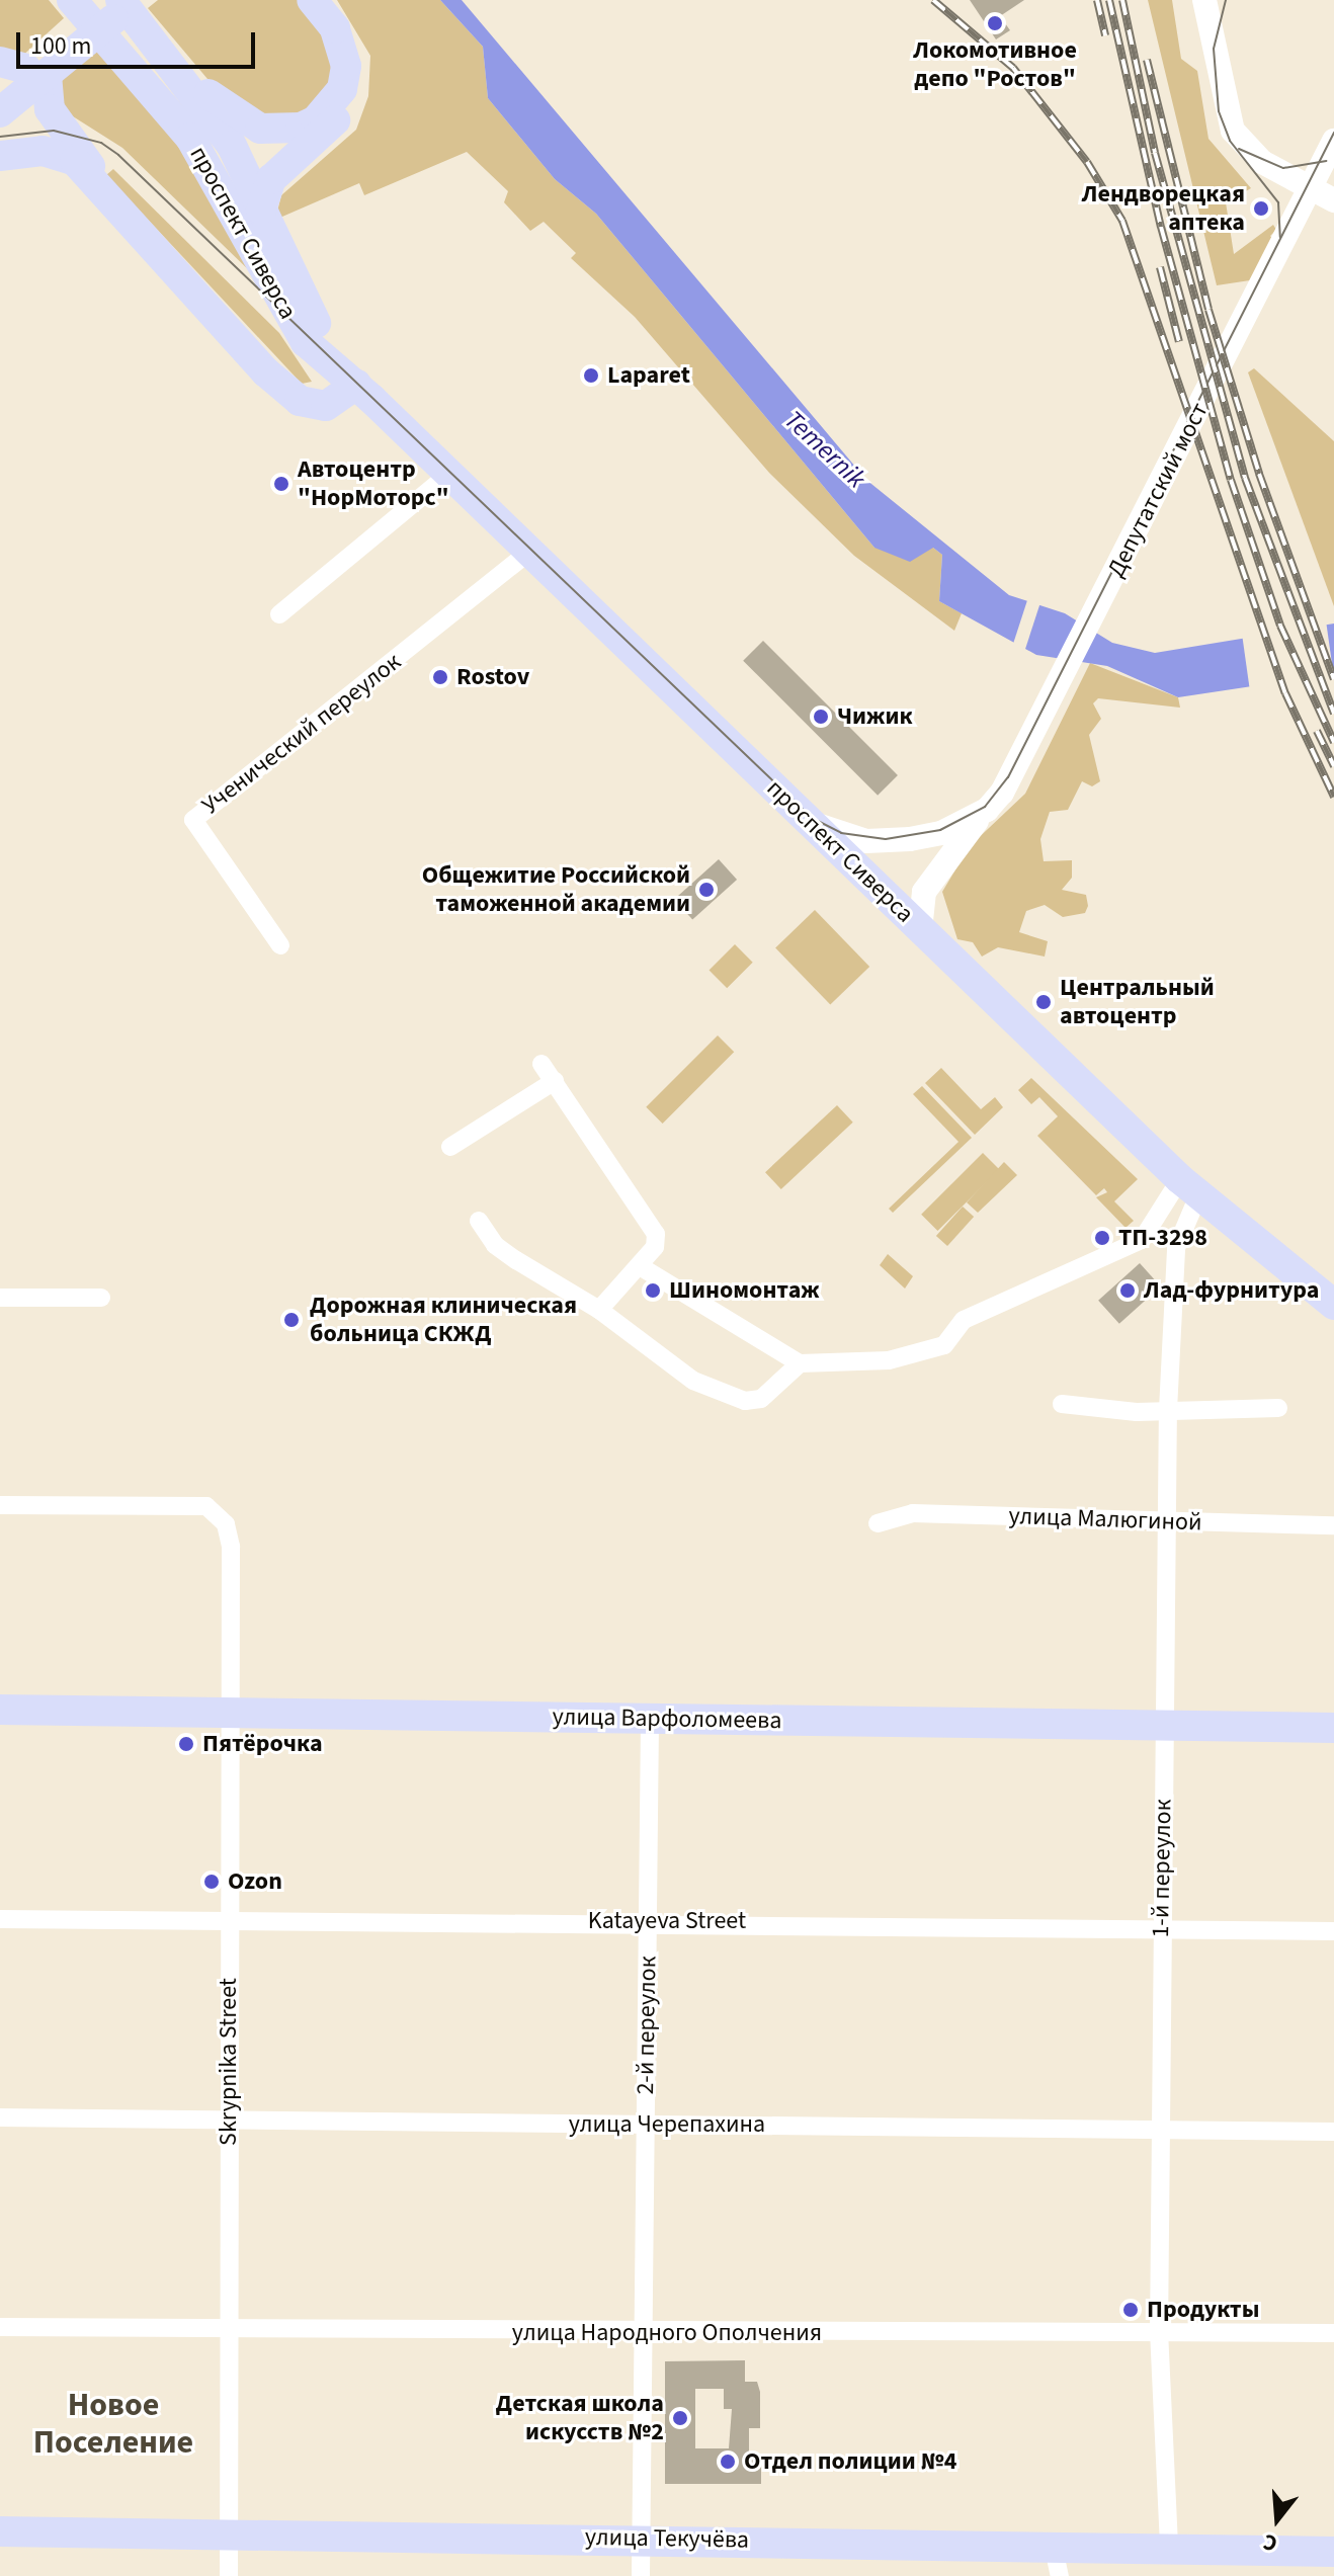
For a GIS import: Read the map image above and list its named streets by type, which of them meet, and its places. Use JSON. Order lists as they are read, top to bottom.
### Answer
{
  "streets": {
    "main road": ["проспект Сиверса", "улица Варфоломеева", "улица Текучёва"],
    "street": [
      "Депутатский мост",
      "Ученический переулок",
      "улица Малюгиной",
      "1-й переулок",
      "Katayeva Street",
      "2-й переулок",
      "Skrypnika Street",
      "улица Черепахина",
      "улица Народного Ополчения"
    ]
  },
  "crossings": [
    ["проспект Сиверса", "Депутатский мост"],
    ["проспект Сиверса", "Ученический переулок"],
    ["проспект Сиверса", "1-й переулок"],
    ["улица Малюгиной", "1-й переулок"],
    ["улица Варфоломеева", "1-й переулок"],
    ["улица Варфоломеева", "2-й переулок"],
    ["улица Варфоломеева", "Skrypnika Street"],
    ["1-й переулок", "Katayeva Street"],
    ["1-й переулок", "улица Черепахина"],
    ["1-й переулок", "улица Народного Ополчения"],
    ["1-й переулок", "улица Текучёва"],
    ["Katayeva Street", "2-й переулок"],
    ["Katayeva Street", "Skrypnika Street"],
    ["2-й переулок", "улица Черепахина"],
    ["2-й переулок", "улица Народного Ополчения"],
    ["2-й переулок", "улица Текучёва"],
    ["Skrypnika Street", "улица Черепахина"],
    ["Skrypnika Street", "улица Народного Ополчения"],
    ["Skrypnika Street", "улица Текучёва"]
  ],
  "districts": ["Новое Поселение"],
  "water": ["Temernik"],
  "places": [
    "Локомотивное депо \"Ростов\"",
    "Лендворецкая аптека",
    "Laparet",
    "Автоцентр \"НорМоторс\"",
    "Rostov",
    "Чижик",
    "Общежитие Российской таможенной академии",
    "Центральный автоцентр",
    "ТП-3298",
    "Шиномонтаж",
    "Лад-фурнитура",
    "Дорожная клиническая больница СКЖД",
    "Пятёрочка",
    "Ozon",
    "Продукты",
    "Детская школа искусств №2",
    "Отдел полиции №4"
  ],
  "scale_bar": "100 m",
  "north": "bottom"
}
